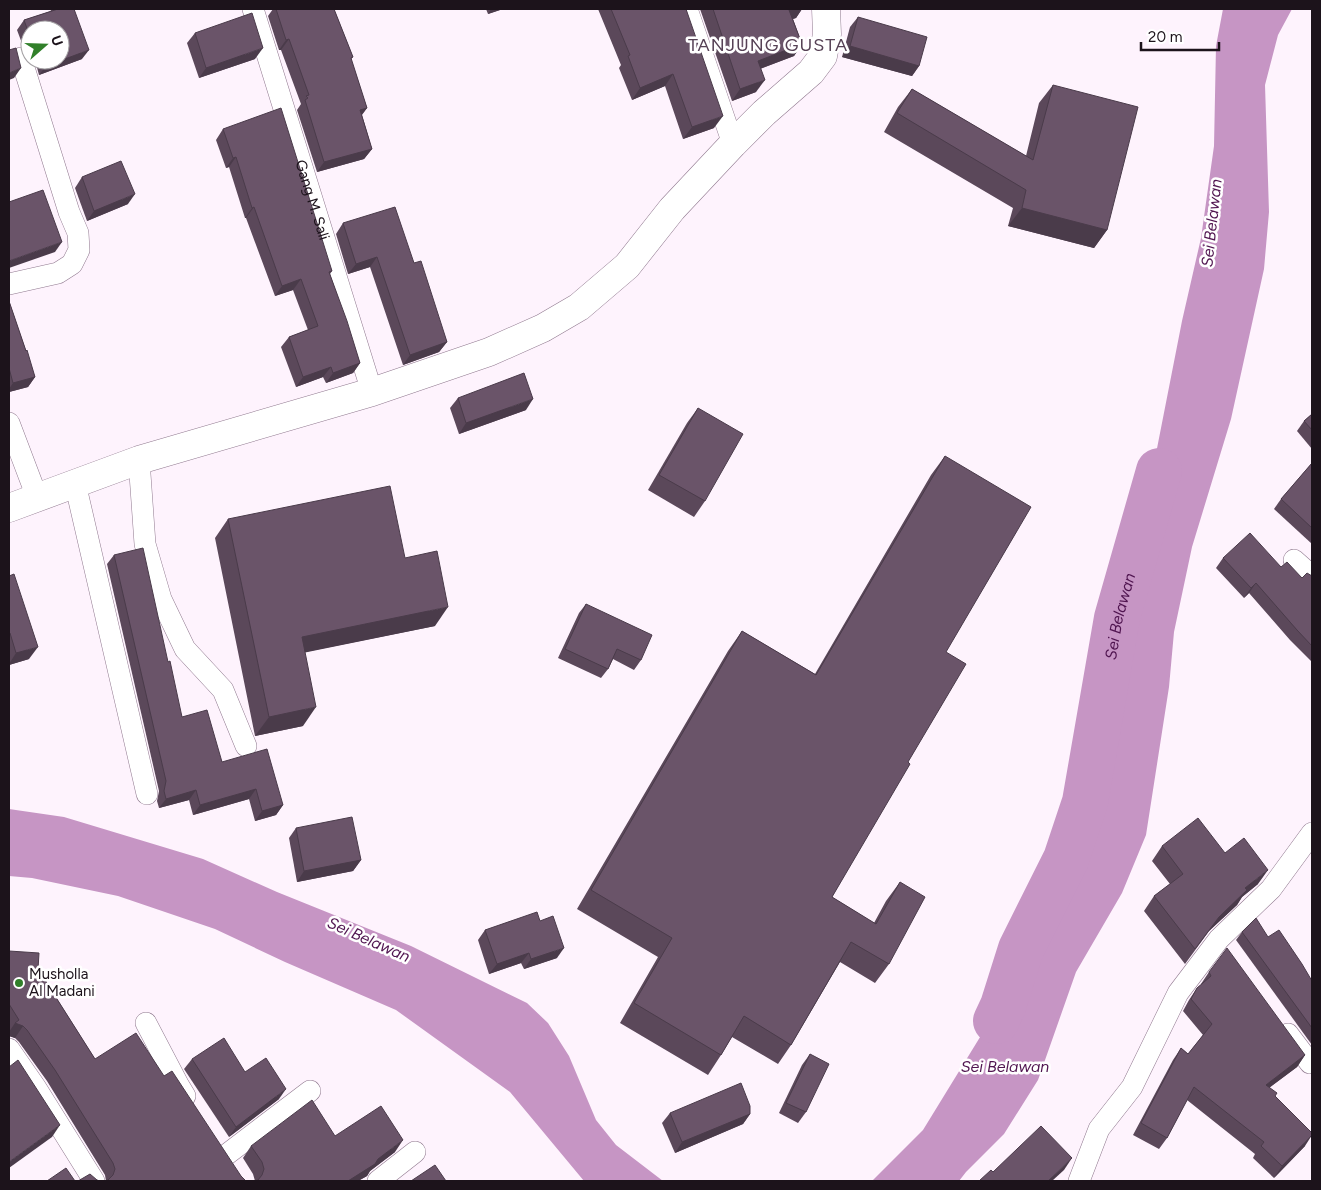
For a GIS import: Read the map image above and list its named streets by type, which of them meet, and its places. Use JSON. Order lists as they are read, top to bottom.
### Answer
{
  "streets": {
    "street": ["Gang M. Sali"]
  },
  "districts": ["TANJUNG GUSTA"],
  "water": ["Sei Belawan"],
  "places": ["Musholla Al Madani"],
  "scale_bar": "20 m",
  "north": "right"
}
